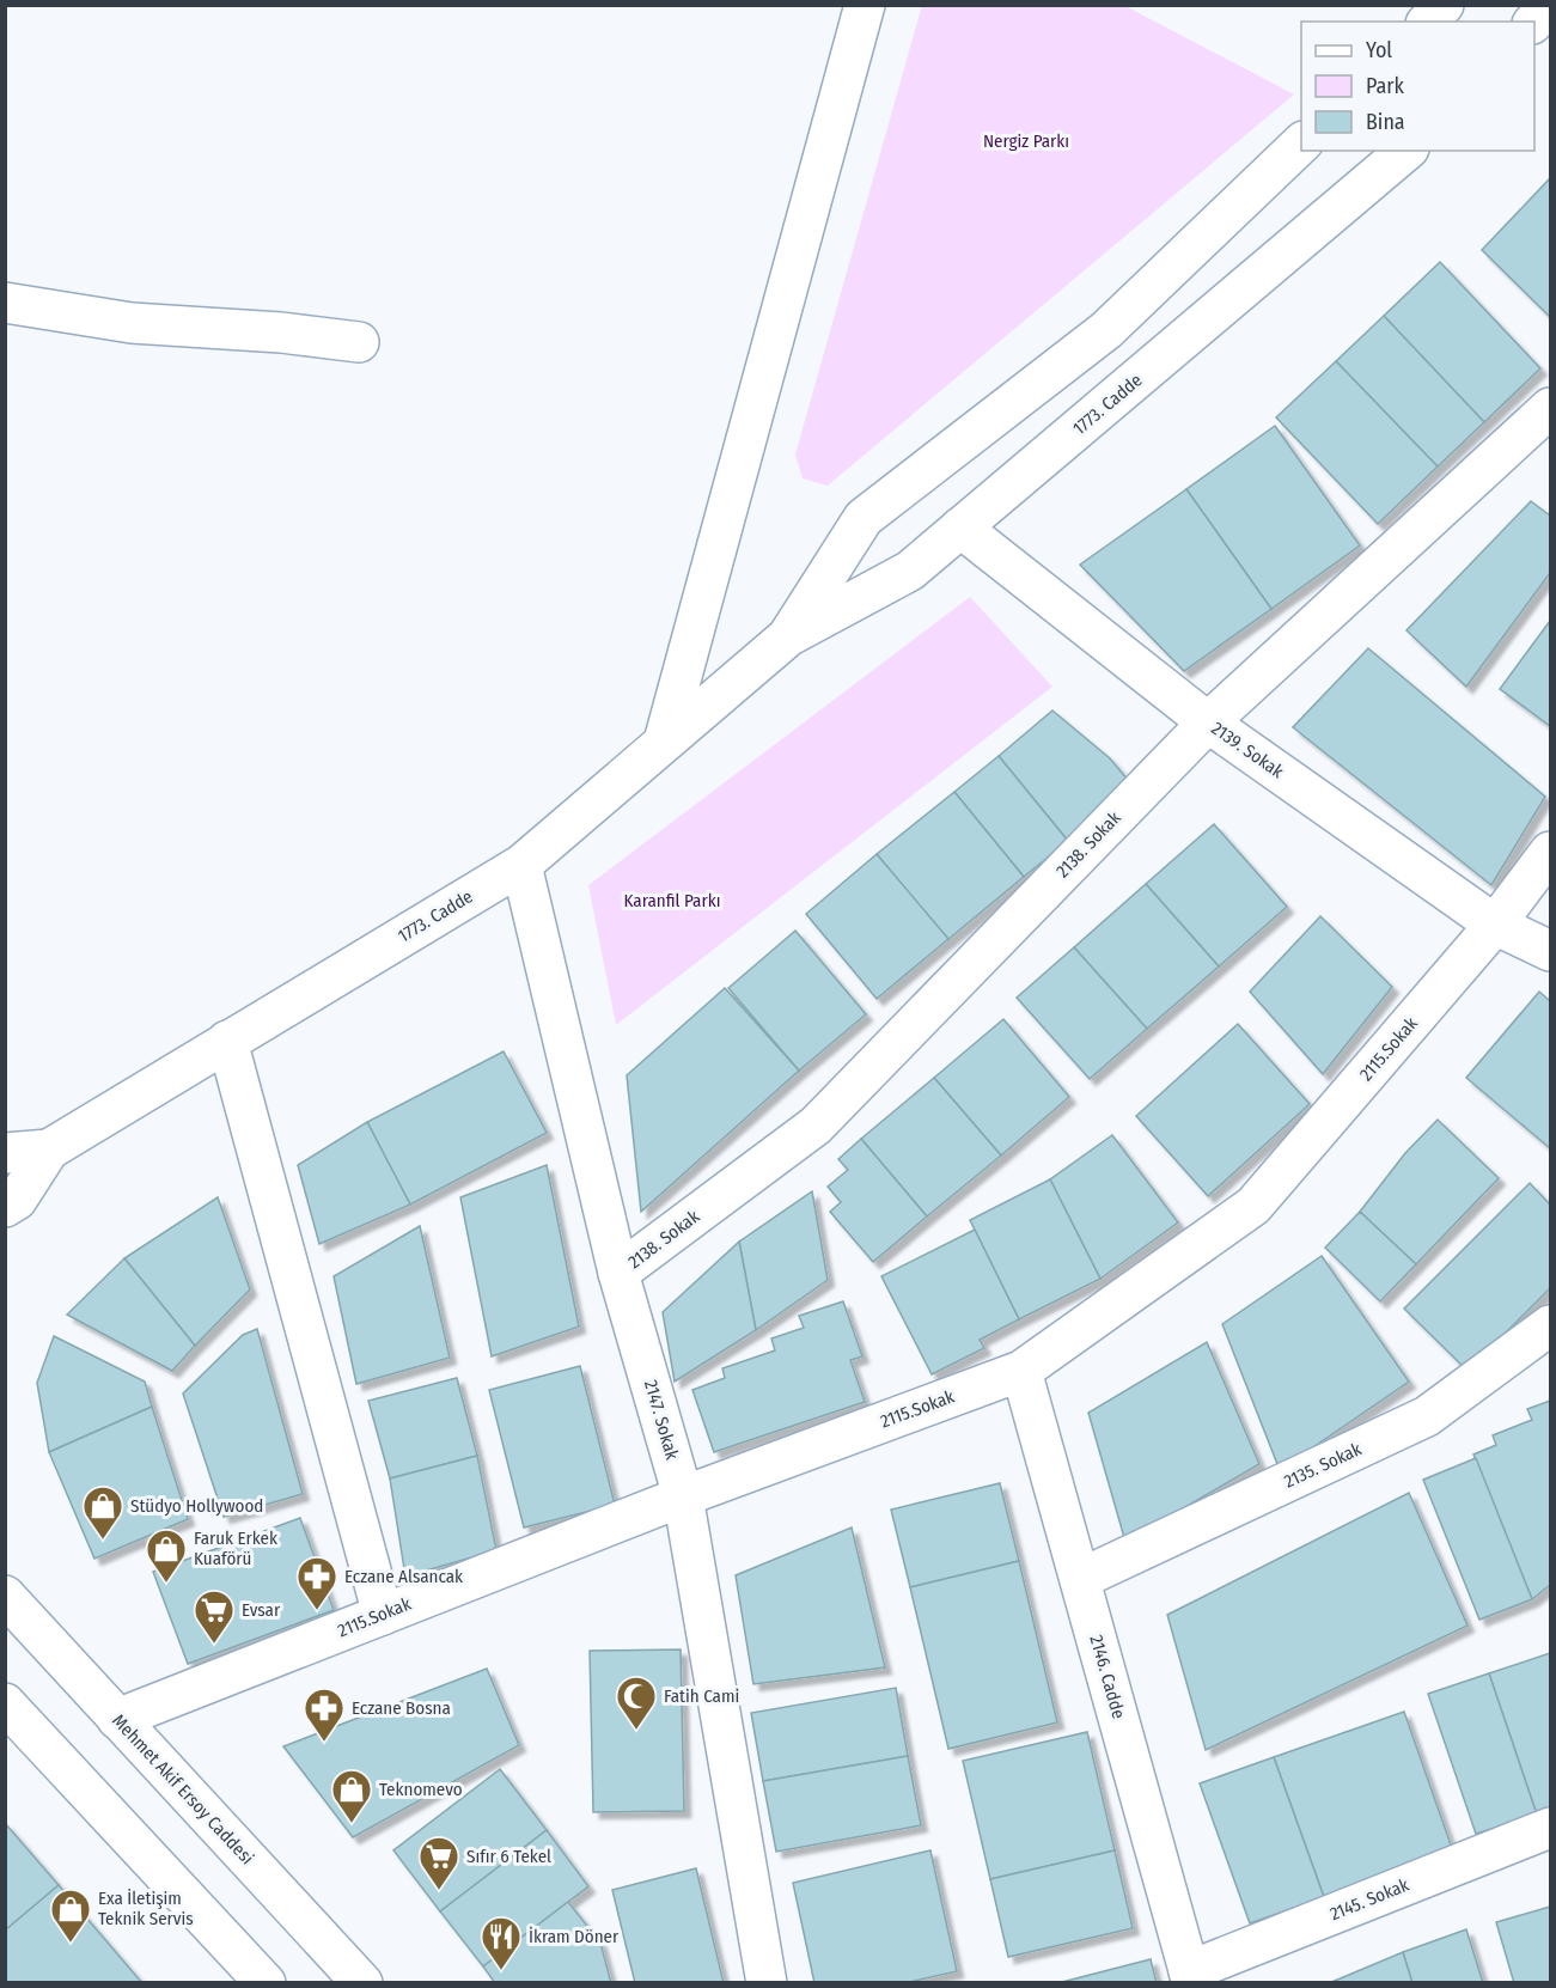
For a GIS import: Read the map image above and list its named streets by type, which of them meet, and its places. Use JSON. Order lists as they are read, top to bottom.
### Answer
{
  "streets": {
    "street": [
      "1773. Cadde",
      "2139. Sokak",
      "2138. Sokak",
      "2115.Sokak",
      "2147. Sokak",
      "2135. Sokak",
      "2146. Cadde",
      "Mehmet Akif Ersoy Caddesi",
      "2145. Sokak"
    ]
  },
  "crossings": [
    ["1773. Cadde", "2139. Sokak"],
    ["1773. Cadde", "2147. Sokak"],
    ["2139. Sokak", "2138. Sokak"],
    ["2139. Sokak", "2115.Sokak"],
    ["2138. Sokak", "2147. Sokak"],
    ["2115.Sokak", "2147. Sokak"],
    ["2115.Sokak", "2146. Cadde"],
    ["2115.Sokak", "Mehmet Akif Ersoy Caddesi"],
    ["2135. Sokak", "2146. Cadde"],
    ["2146. Cadde", "2145. Sokak"]
  ],
  "parks": ["Nergiz Parkı", "Karanfil Parkı"],
  "places": {
    "shop": [
      "Stüdyo Hollywood",
      "Faruk Erkek Kuaförü",
      "Teknomevo",
      "Exa İletişim Teknik Servis"
    ],
    "pharmacy": ["Eczane Alsancak", "Eczane Bosna"],
    "supermarket": ["Evsar", "Sıfır 6 Tekel"],
    "mosque": ["Fatih Cami"],
    "restaurant": ["İkram Döner"]
  },
  "legend": ["Yol", "Park", "Bina"]
}
